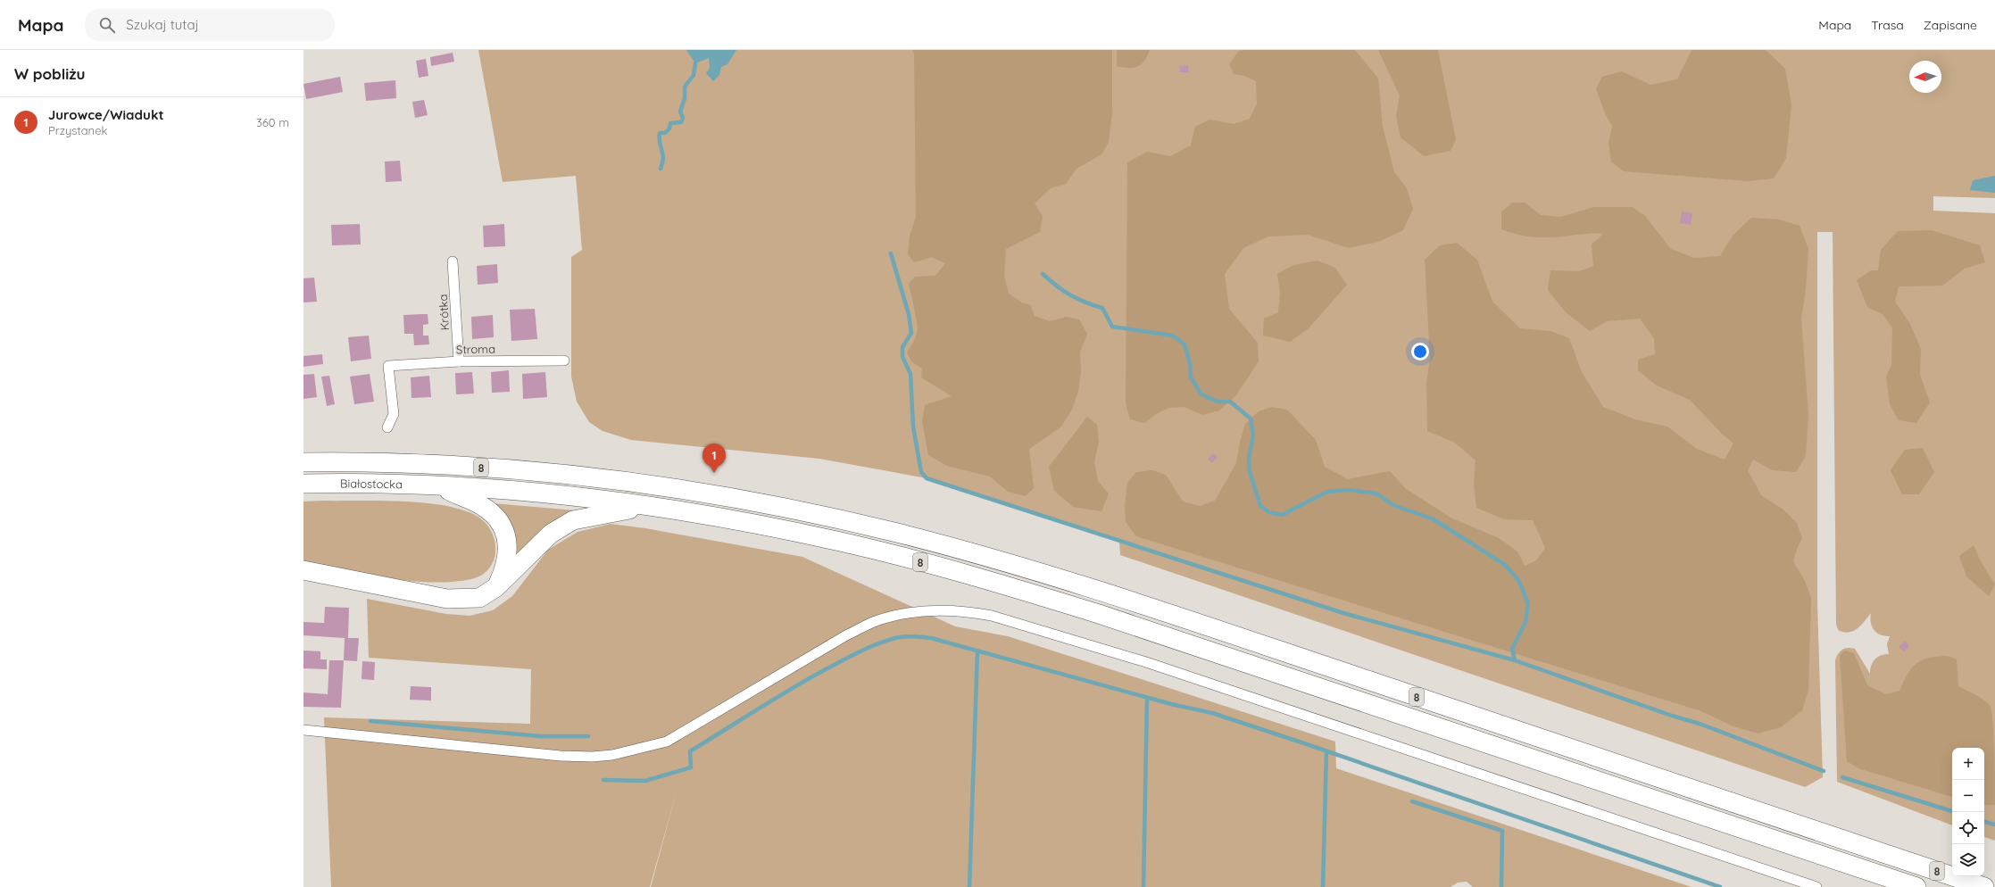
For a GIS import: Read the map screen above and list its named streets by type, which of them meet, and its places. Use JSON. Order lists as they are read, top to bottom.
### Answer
{
  "streets": {
    "highway": ["8", "Białostocka"],
    "street": ["Krótka", "Stroma"]
  },
  "crossings": [
    ["Krótka", "Stroma"],
    ["8", "Białostocka"]
  ],
  "north": "left",
  "page": {
    "header": "Mapa",
    "search": "Szukaj tutaj",
    "nav": ["Mapa", "Trasa", "Zapisane"],
    "heading": "W pobliżu",
    "list": [
      {
        "mark": "1",
        "name": "Jurowce/Wiadukt",
        "note": "Przystanek",
        "value": "360 m"
      }
    ],
    "pins": "1",
    "map_buttons": ["+", "−"]
  }
}
